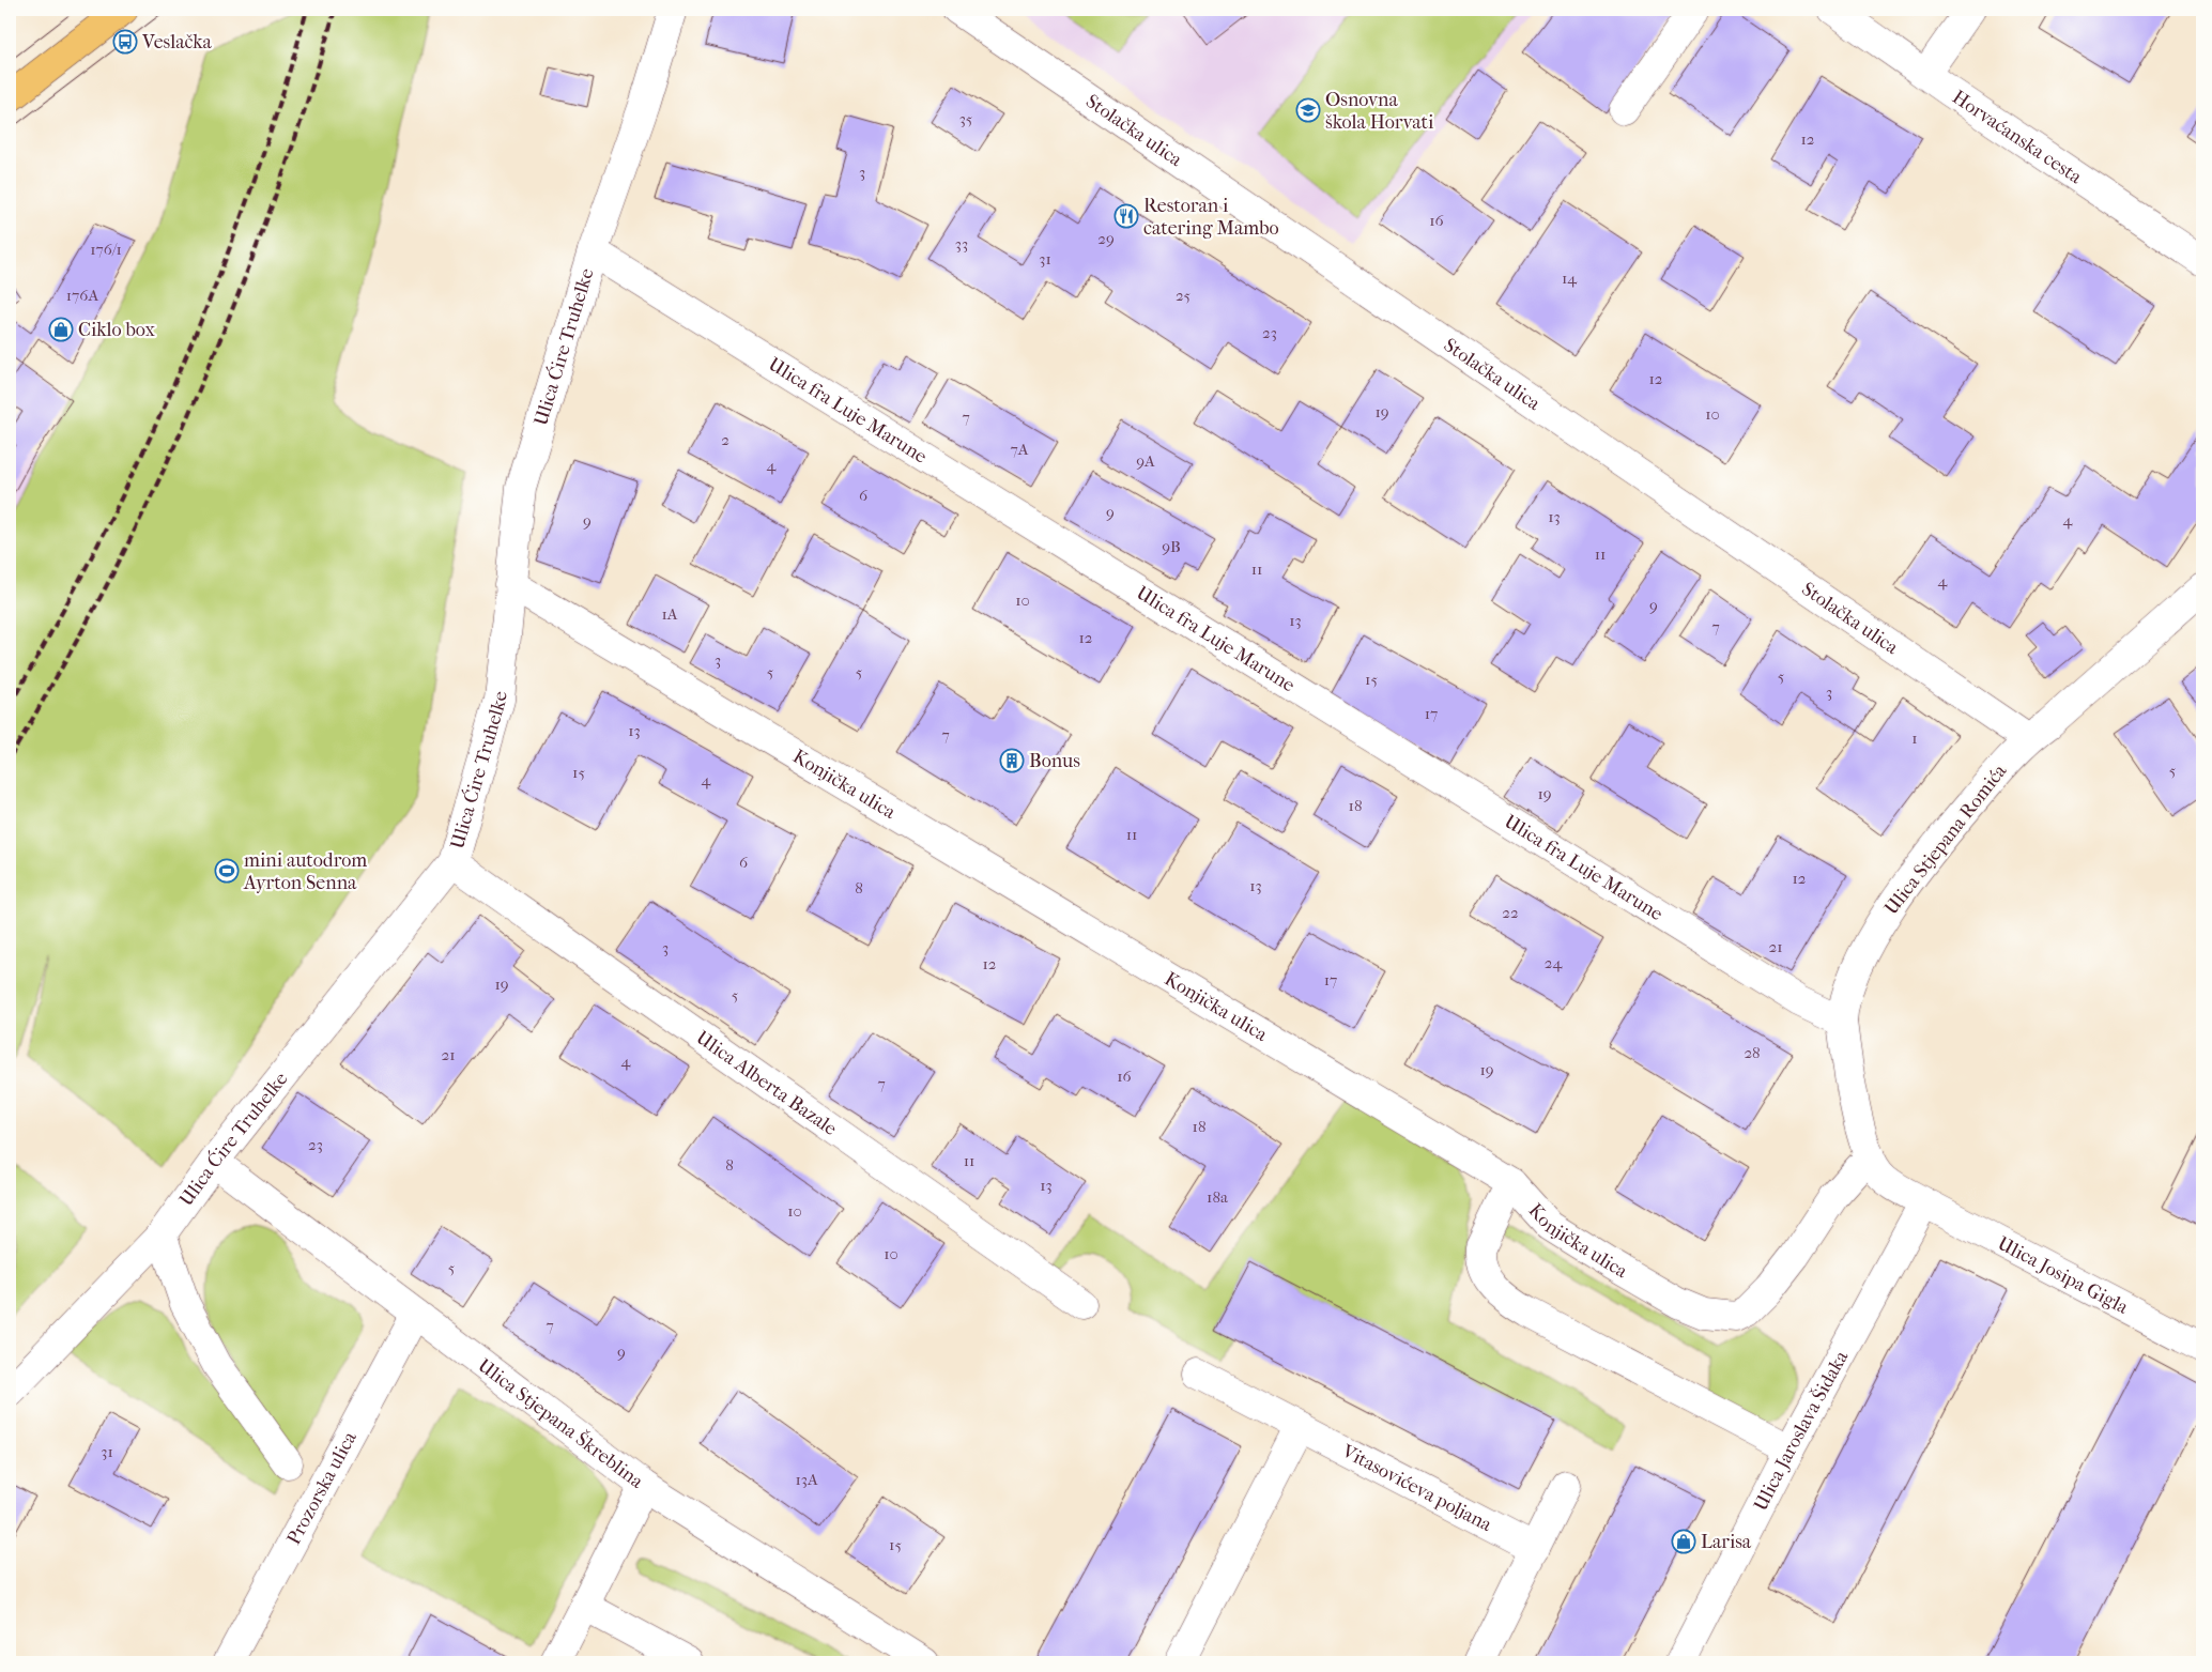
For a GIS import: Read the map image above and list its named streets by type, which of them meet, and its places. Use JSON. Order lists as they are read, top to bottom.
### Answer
{
  "streets": {
    "street": [
      "Stolačka ulica",
      "Horvaćanska cesta",
      "Ulica Ćire Truhelke",
      "Ulica fra Luje Marune",
      "Konjička ulica",
      "Ulica Stjepana Romića",
      "Ulica Alberta Bazale",
      "Ulica Josipa Gigla",
      "Ulica Stjepana Škreblina",
      "Ulica Jaroslava Šidaka",
      "Prozorska ulica",
      "Vitasovićeva poljana"
    ]
  },
  "crossings": [
    ["Stolačka ulica", "Ulica Stjepana Romića"],
    ["Ulica Ćire Truhelke", "Ulica fra Luje Marune"],
    ["Ulica Ćire Truhelke", "Konjička ulica"],
    ["Ulica Ćire Truhelke", "Ulica Alberta Bazale"],
    ["Ulica Ćire Truhelke", "Ulica Stjepana Škreblina"],
    ["Ulica fra Luje Marune", "Ulica Stjepana Romića"],
    ["Konjička ulica", "Ulica Stjepana Romića"],
    ["Ulica Stjepana Romića", "Ulica Josipa Gigla"],
    ["Ulica Stjepana Romića", "Ulica Jaroslava Šidaka"],
    ["Ulica Josipa Gigla", "Ulica Jaroslava Šidaka"],
    ["Ulica Stjepana Škreblina", "Prozorska ulica"]
  ],
  "places": {
    "bus stop": ["Veslačka"],
    "school or university": ["Osnovna škola Horvati"],
    "restaurant": ["Restoran i catering Mambo"],
    "shop": ["Ciklo box", "Larisa"],
    "building": ["Bonus"],
    "sports": ["mini autodrom Ayrton Senna"]
  },
  "house_numbers": [
    "35",
    "12",
    "3",
    "16",
    "29",
    "33",
    "176/1",
    "31",
    "14",
    "176A",
    "25",
    "23",
    "12",
    "19",
    "10",
    "7",
    "2",
    "7A",
    "9A",
    "4",
    "6",
    "9",
    "13",
    "4",
    "9",
    "9B",
    "11",
    "11",
    "4",
    "10",
    "9",
    "1A",
    "13",
    "7",
    "12",
    "3",
    "5",
    "5",
    "5",
    "15",
    "3",
    "17",
    "13",
    "7",
    "1",
    "5",
    "15",
    "4",
    "19",
    "18",
    "11",
    "6",
    "12",
    "13",
    "8",
    "22",
    "21",
    "3",
    "24",
    "12",
    "17",
    "19",
    "5",
    "28",
    "21",
    "4",
    "19",
    "16",
    "7",
    "18",
    "23",
    "11",
    "8",
    "13",
    "18a",
    "10",
    "10",
    "5",
    "7",
    "9",
    "31",
    "13A",
    "15"
  ]
}
